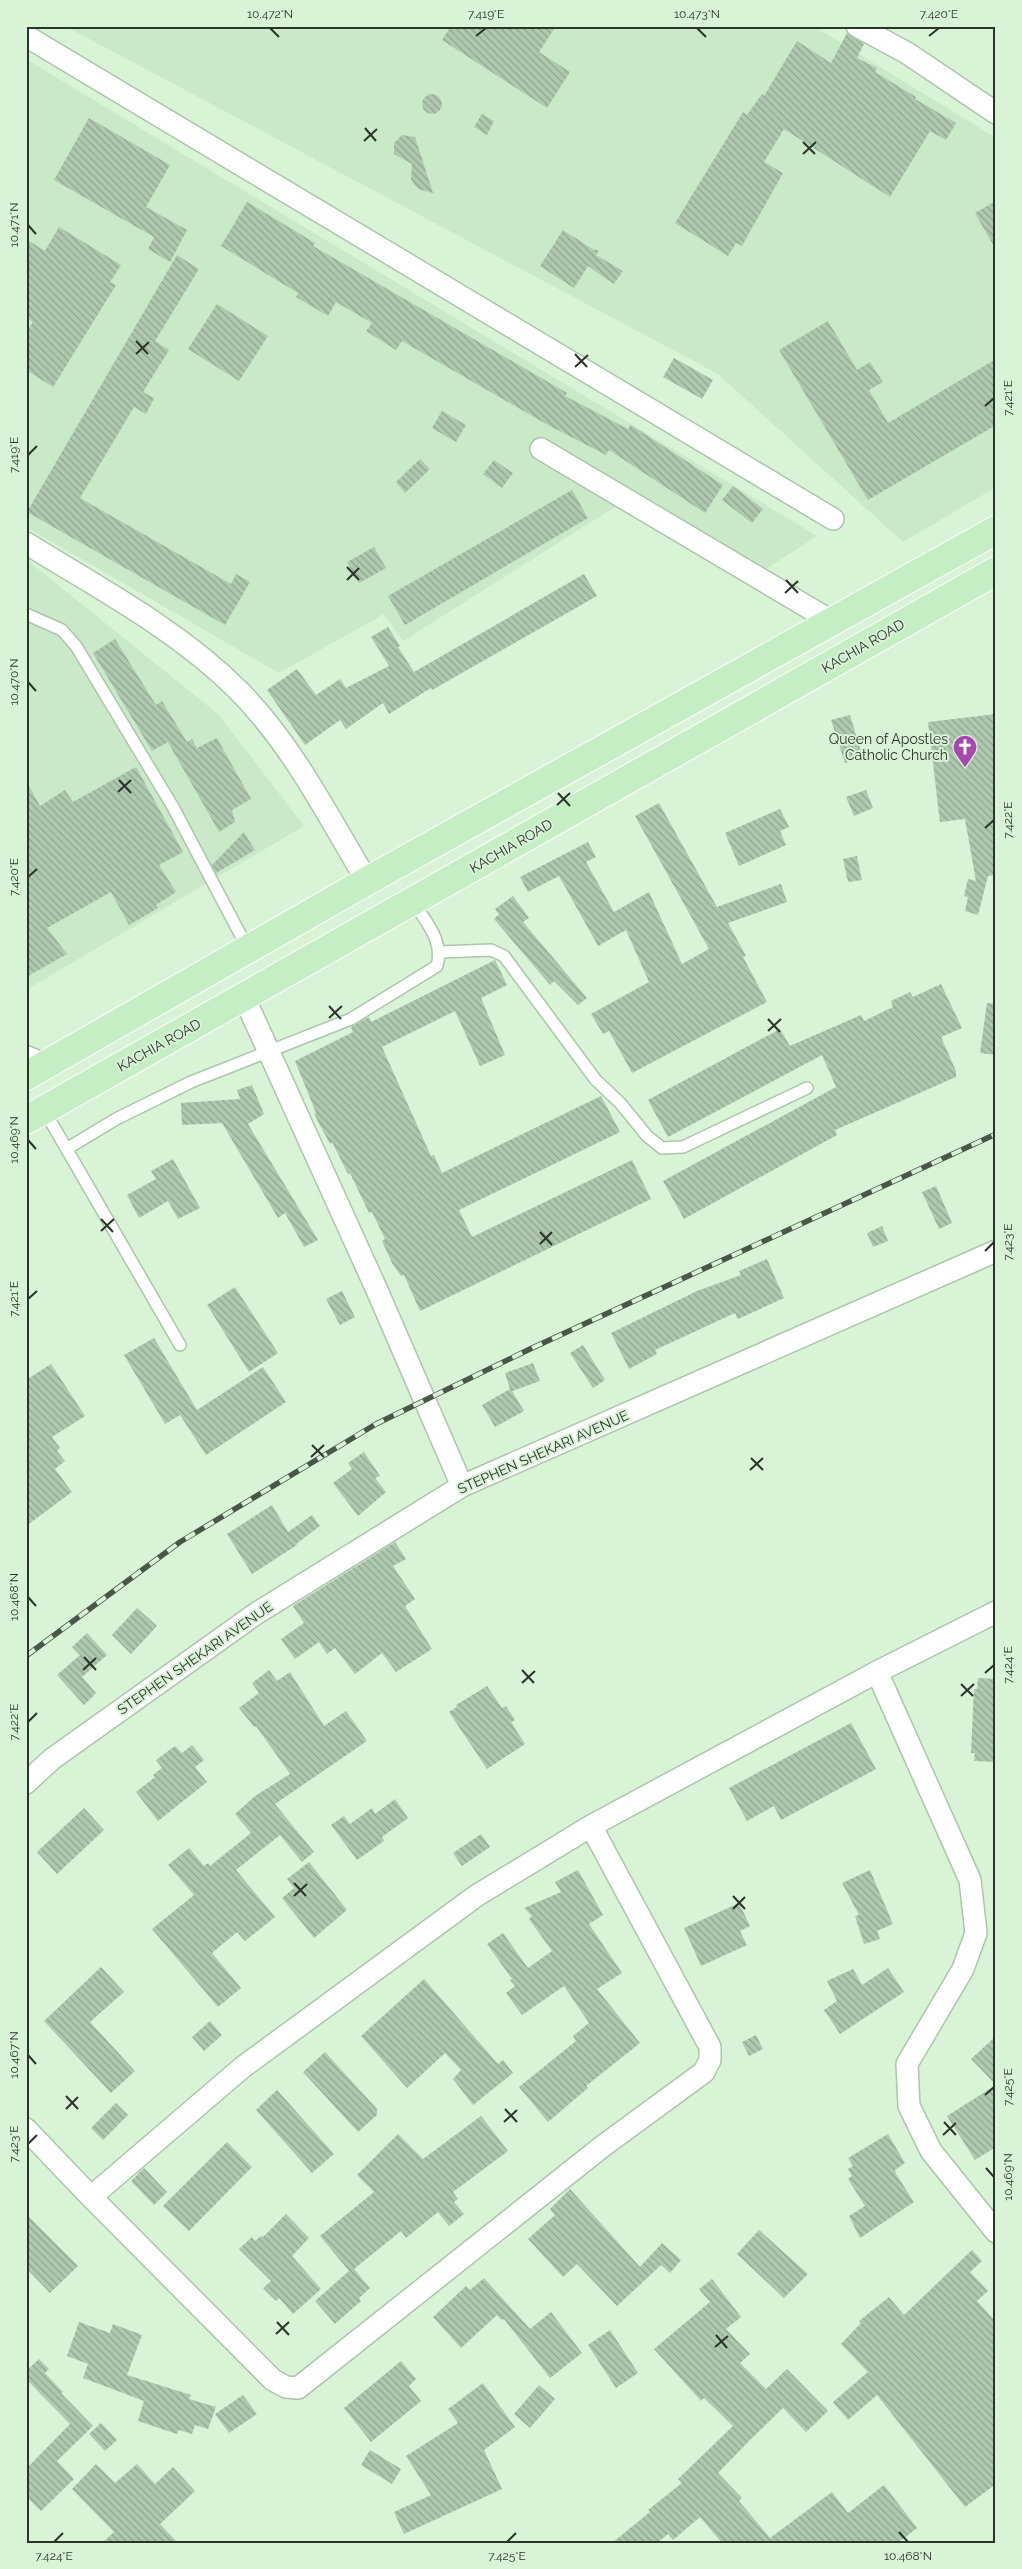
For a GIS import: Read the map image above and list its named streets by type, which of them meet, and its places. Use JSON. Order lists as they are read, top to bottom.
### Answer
{
  "streets": {
    "main road": ["KACHIA ROAD"],
    "street": ["STEPHEN SHEKARI AVENUE"]
  },
  "places": {
    "church": ["Queen of Apostles Catholic Church"]
  },
  "coordinates": [
    "10.472°N",
    "7.419°E",
    "10.473°N",
    "7.420°E",
    "10.471°N",
    "7.421°E",
    "10.470°N",
    "7.422°E",
    "10.469°N",
    "7.423°E",
    "10.468°N",
    "7.424°E",
    "10.467°N",
    "7.425°E"
  ]
}
